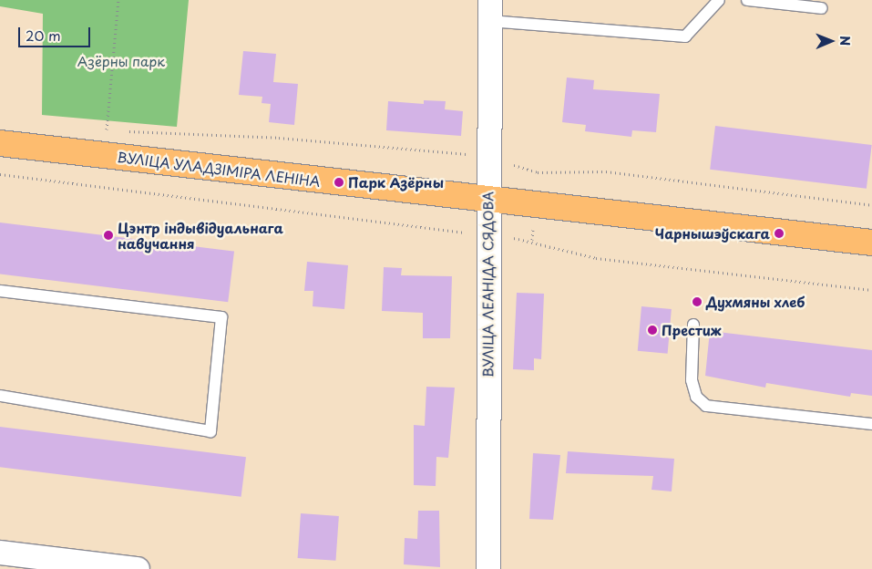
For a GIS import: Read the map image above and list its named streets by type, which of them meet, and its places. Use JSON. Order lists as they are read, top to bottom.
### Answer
{
  "streets": {
    "main road": ["ВУЛІЦА УЛАДЗІМІРА ЛЕНІНА"],
    "street": ["ВУЛІЦА ЛЕАНІДА СЯДОВА"]
  },
  "crossings": [
    ["ВУЛІЦА УЛАДЗІМІРА ЛЕНІНА", "ВУЛІЦА ЛЕАНІДА СЯДОВА"]
  ],
  "parks": ["Азёрны парк"],
  "places": [
    "Парк Азёрны",
    "Чарнышэўскага",
    "Цэнтр індывідуальнага навучання",
    "Духмяны хлеб",
    "Престиж"
  ],
  "scale_bar": "20 m",
  "north": "right"
}
